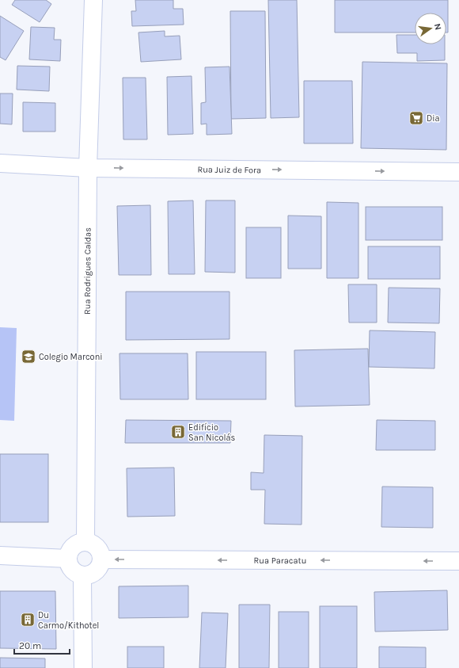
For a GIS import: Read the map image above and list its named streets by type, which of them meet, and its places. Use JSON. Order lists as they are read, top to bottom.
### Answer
{
  "streets": {
    "street": ["Rua Juiz de Fora", "Rua Rodrigues Caldas", "Rua Paracatu"]
  },
  "crossings": [
    ["Rua Juiz de Fora", "Rua Rodrigues Caldas"],
    ["Rua Rodrigues Caldas", "Rua Paracatu"]
  ],
  "one_way": ["Rua Juiz de Fora", "Rua Paracatu"],
  "places": {
    "supermarket": ["Dia"],
    "school or university": ["Colegio Marconi"],
    "building": ["Edifício San Nicolás", "Du Carmo/Kithotel"]
  },
  "scale_bar": "20 m",
  "north": "right"
}
